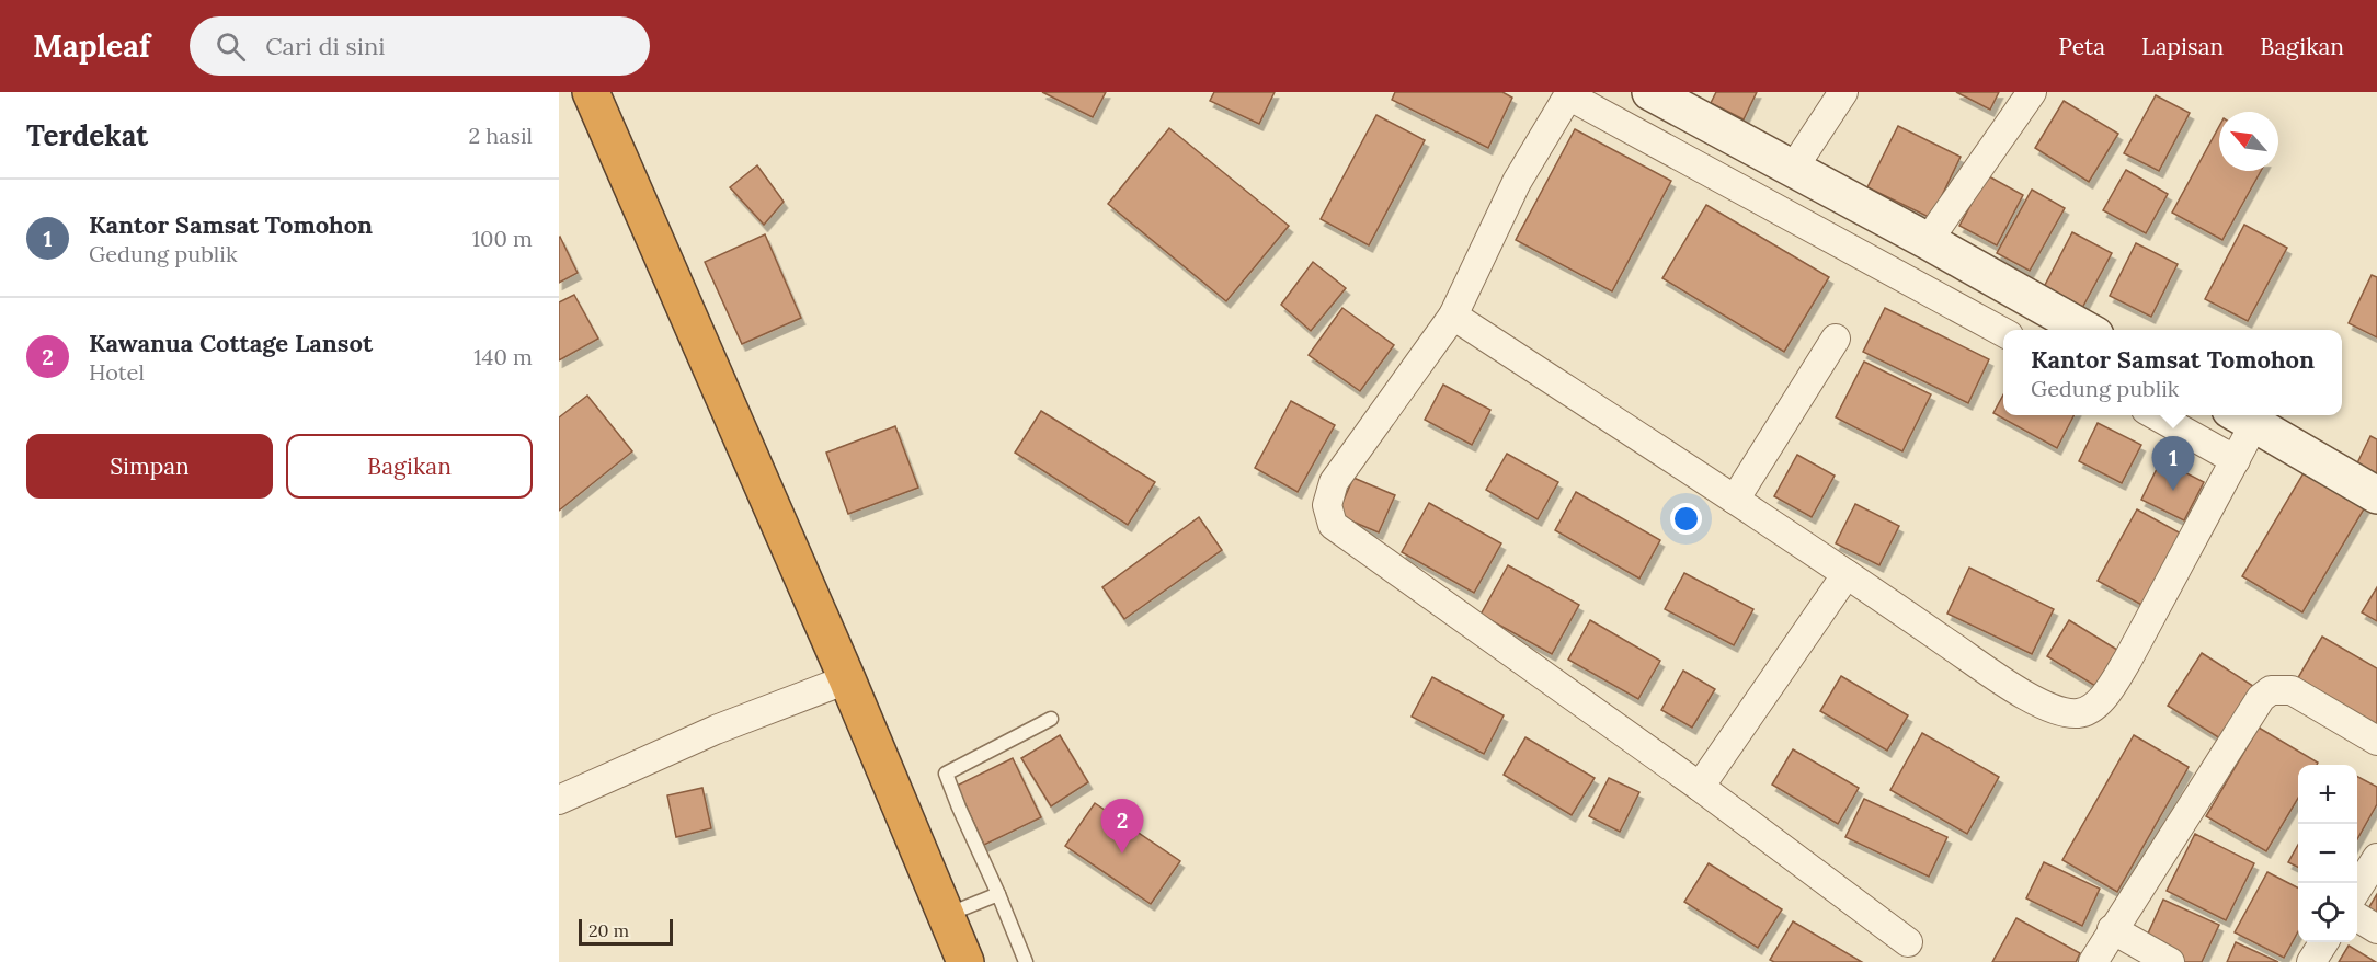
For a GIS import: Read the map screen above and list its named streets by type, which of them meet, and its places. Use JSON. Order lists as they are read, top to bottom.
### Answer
{
  "scale_bar": "20 m",
  "north": "top left",
  "page": {
    "header": "Mapleaf",
    "search": "Cari di sini",
    "nav": ["Peta", "Lapisan", "Bagikan"],
    "heading": ["Terdekat", "2 hasil"],
    "list": [
      {
        "mark": "1",
        "name": "Kantor Samsat Tomohon",
        "note": "Gedung publik",
        "value": "100 m"
      },
      {
        "mark": "2",
        "name": "Kawanua Cottage Lansot",
        "note": "Hotel",
        "value": "140 m"
      }
    ],
    "popup": ["Kantor Samsat Tomohon", "Gedung publik"],
    "buttons": ["Simpan", "Bagikan"],
    "pins": ["1", "2"],
    "map_buttons": ["+", "−"],
    "scale": "20 m"
  }
}
